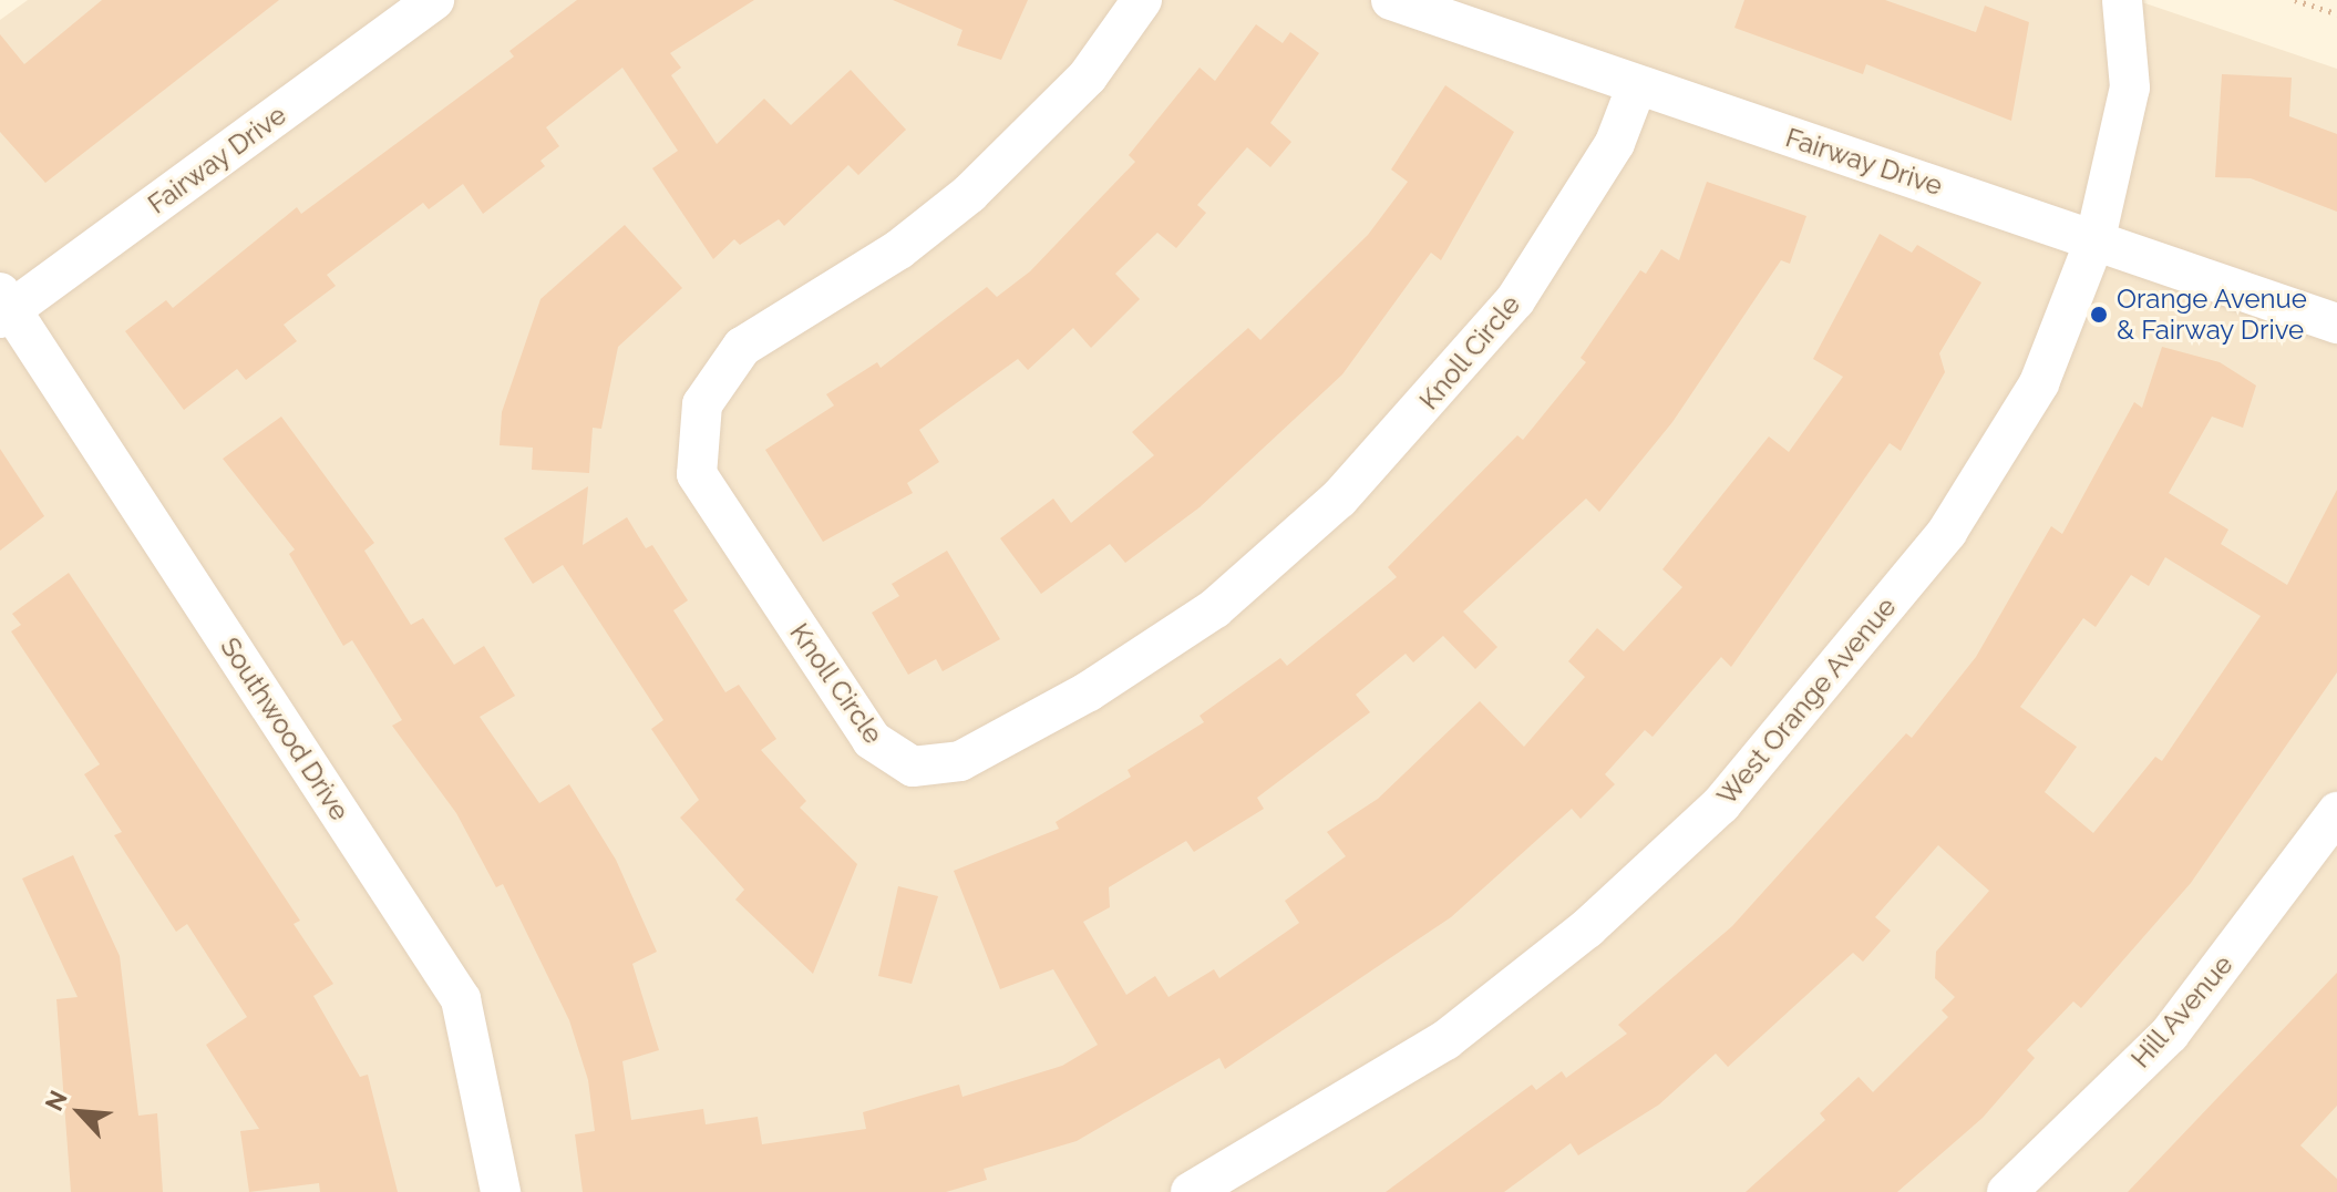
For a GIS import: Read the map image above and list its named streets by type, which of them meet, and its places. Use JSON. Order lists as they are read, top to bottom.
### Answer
{
  "streets": {
    "street": [
      "Fairway Drive",
      "Knoll Circle",
      "West Orange Avenue",
      "Southwood Drive",
      "Hill Avenue"
    ]
  },
  "crossings": [
    ["Fairway Drive", "Knoll Circle"],
    ["Fairway Drive", "West Orange Avenue"],
    ["Fairway Drive", "Southwood Drive"]
  ],
  "places": ["Orange Avenue & Fairway Drive"],
  "north": "top left"
}
